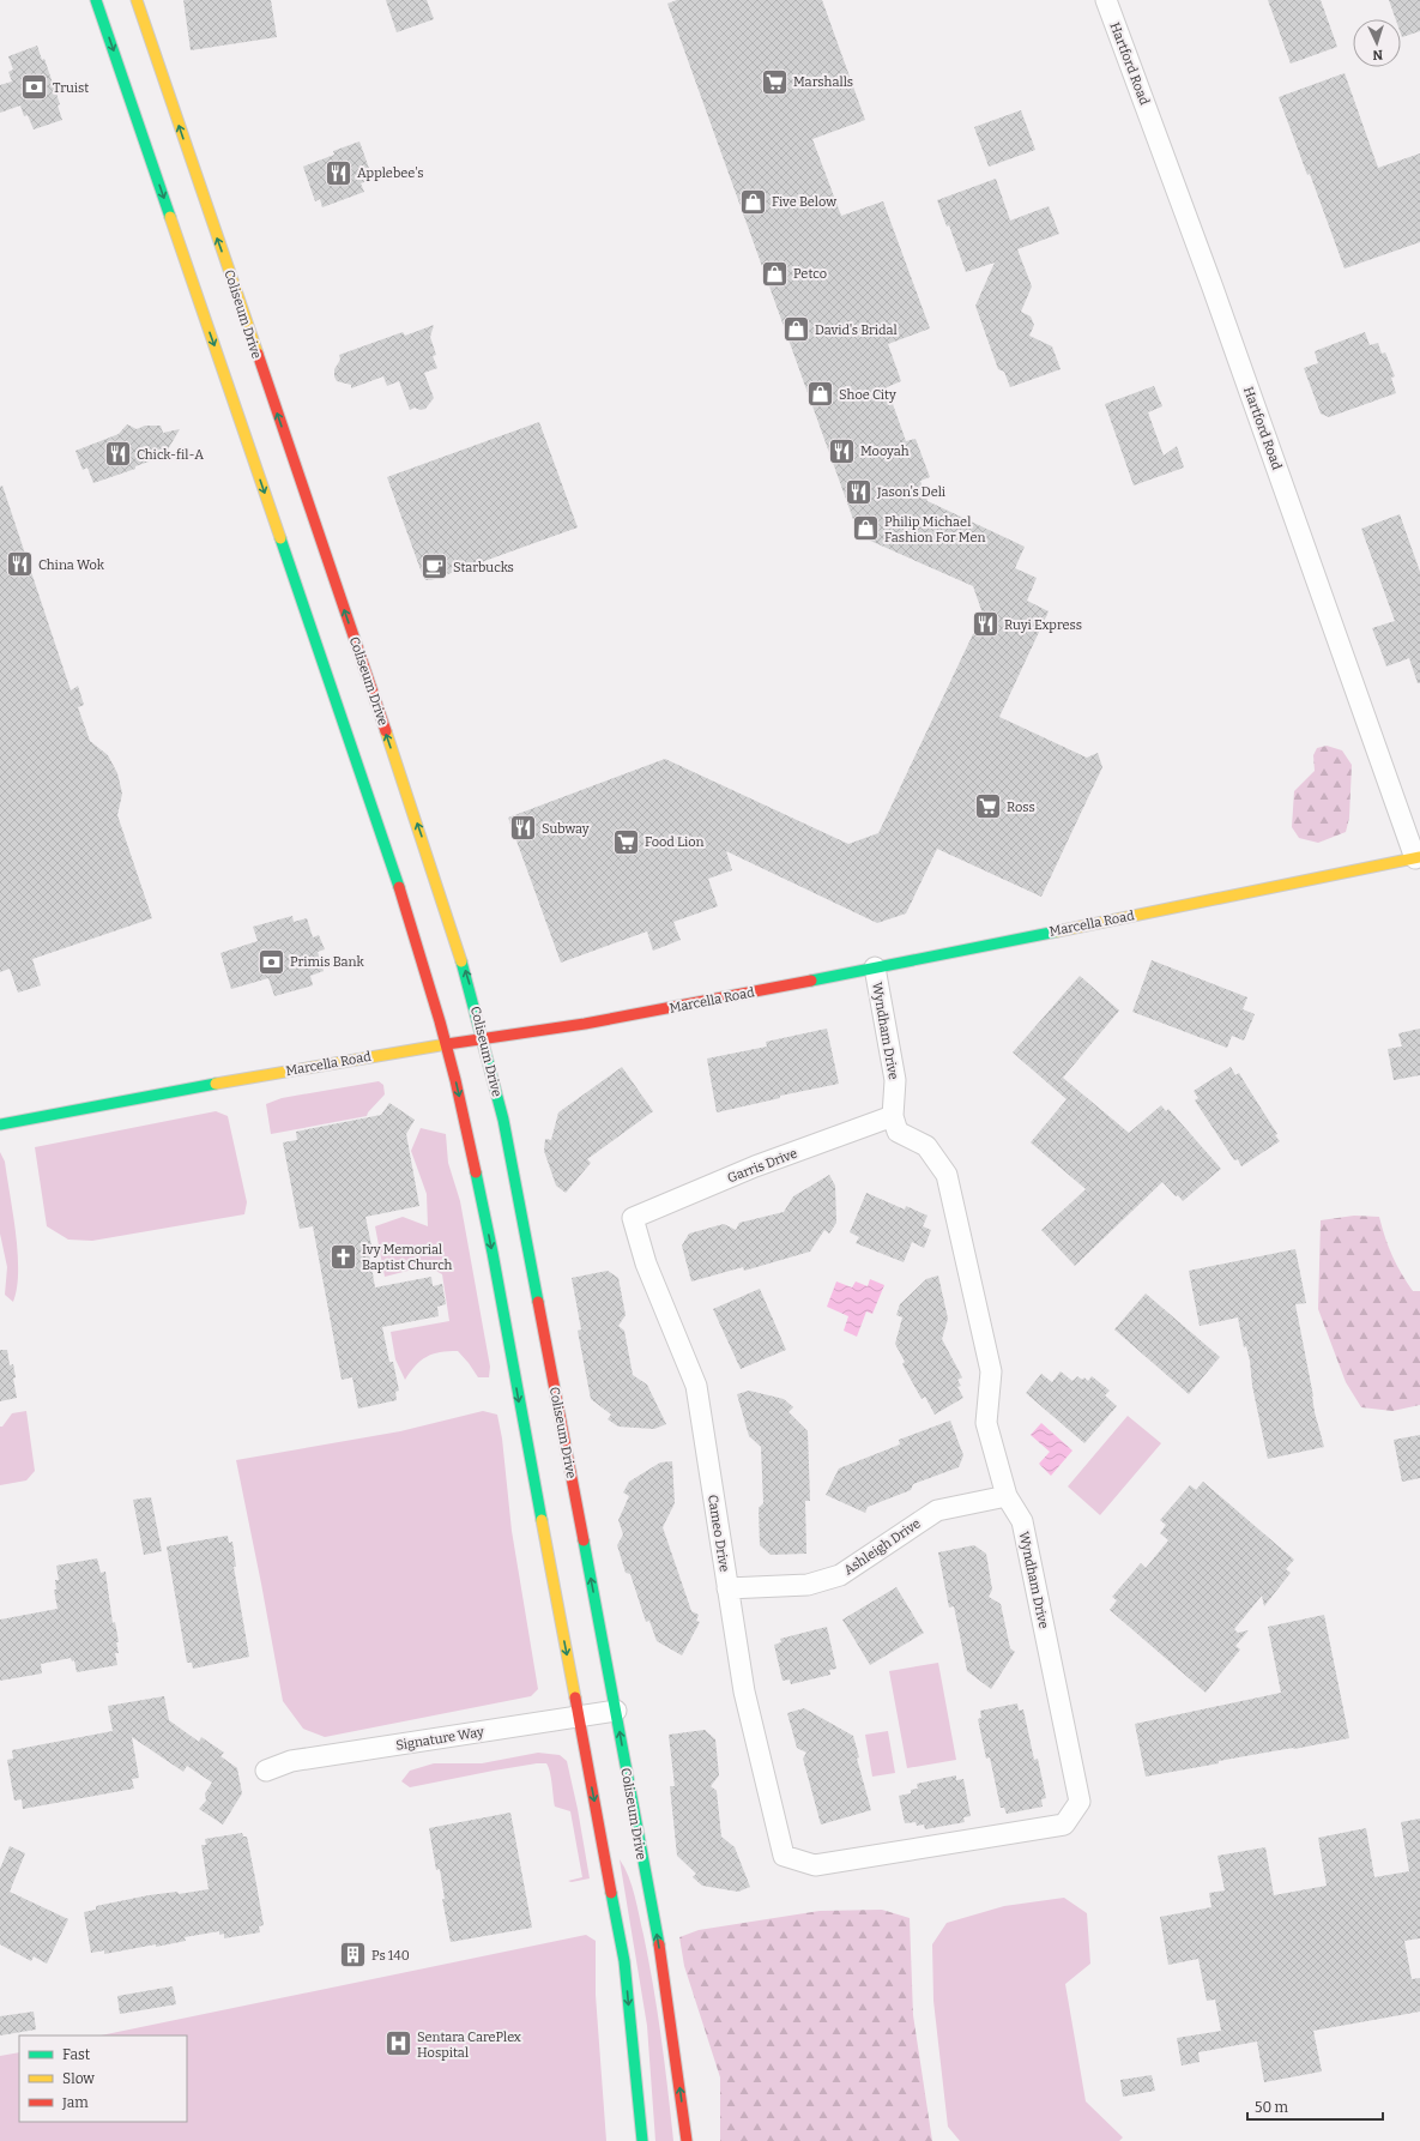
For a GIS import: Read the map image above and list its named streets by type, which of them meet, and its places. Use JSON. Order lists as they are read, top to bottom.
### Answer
{
  "streets": {
    "street": [
      "Hartford Road",
      "Coliseum Drive",
      "Marcella Road",
      "Wyndham Drive",
      "Garris Drive",
      "Cameo Drive",
      "Ashleigh Drive",
      "Signature Way"
    ]
  },
  "crossings": [
    ["Hartford Road", "Marcella Road"],
    ["Coliseum Drive", "Marcella Road"],
    ["Coliseum Drive", "Signature Way"],
    ["Marcella Road", "Wyndham Drive"],
    ["Wyndham Drive", "Garris Drive"],
    ["Wyndham Drive", "Cameo Drive"],
    ["Wyndham Drive", "Ashleigh Drive"],
    ["Garris Drive", "Cameo Drive"],
    ["Cameo Drive", "Ashleigh Drive"]
  ],
  "places": {
    "supermarket": ["Marshalls", "Ross", "Food Lion"],
    "bank": ["Truist", "Primis Bank"],
    "restaurant": [
      "Applebee's",
      "Mooyah",
      "Chick-fil-A",
      "Jason's Deli",
      "China Wok",
      "Ruyi Express",
      "Subway"
    ],
    "shop": [
      "Five Below",
      "Petco",
      "David's Bridal",
      "Shoe City",
      "Philip Michael Fashion For Men"
    ],
    "cafe": ["Starbucks"],
    "church": ["Ivy Memorial Baptist Church"],
    "building": ["Ps 140"],
    "hospital": ["Sentara CarePlex Hospital"]
  },
  "legend": ["Fast", "Slow", "Jam"],
  "scale_bar": "50 m",
  "north": "bottom"
}
